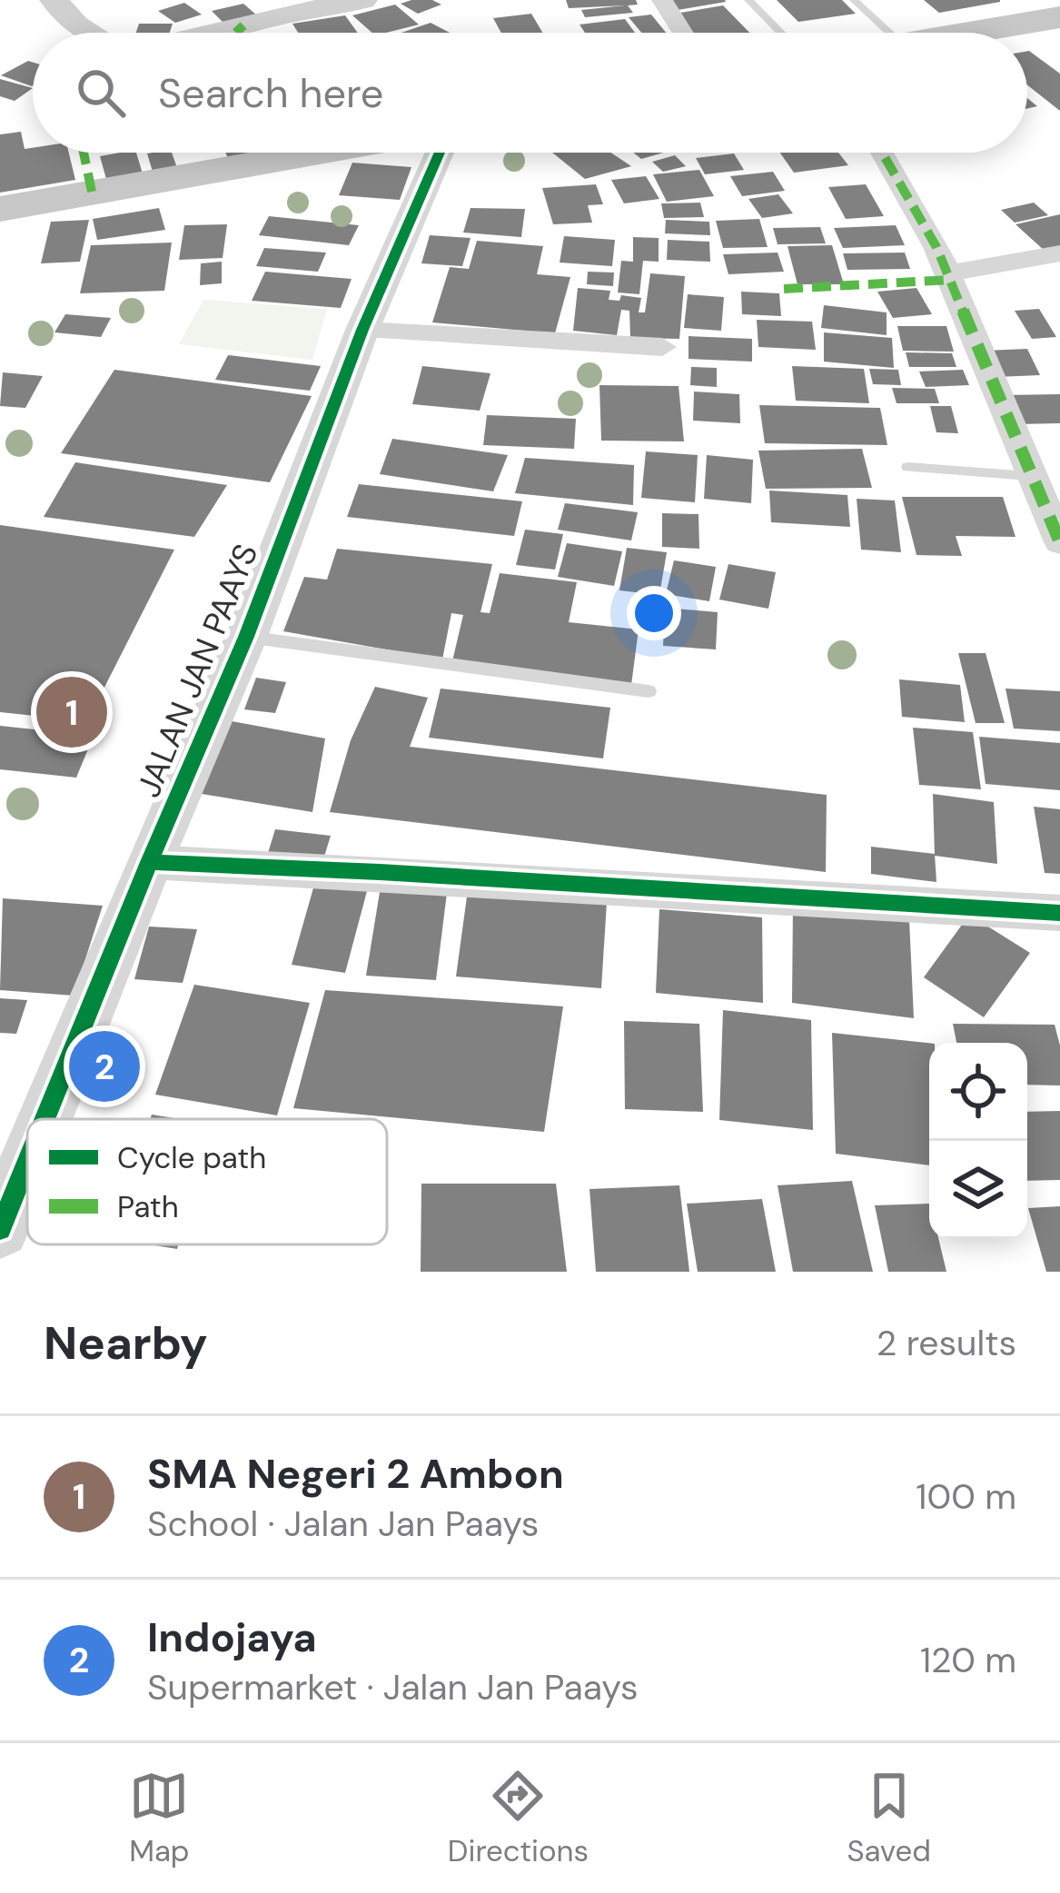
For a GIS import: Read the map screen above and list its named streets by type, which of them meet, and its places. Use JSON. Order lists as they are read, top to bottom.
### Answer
{
  "streets": {
    "street": ["JALAN JAN PAAYS"]
  },
  "legend": ["Cycle path", "Path"],
  "page": {
    "search": "Search here",
    "pins": ["1", "2"],
    "heading": ["Nearby", "2 results"],
    "list": [
      {
        "mark": "1",
        "name": "SMA Negeri 2 Ambon",
        "note": "School · Jalan Jan Paays",
        "value": "100 m"
      },
      {
        "mark": "2",
        "name": "Indojaya",
        "note": "Supermarket · Jalan Jan Paays",
        "value": "120 m"
      }
    ],
    "nav": ["Map", "Directions", "Saved"]
  }
}
